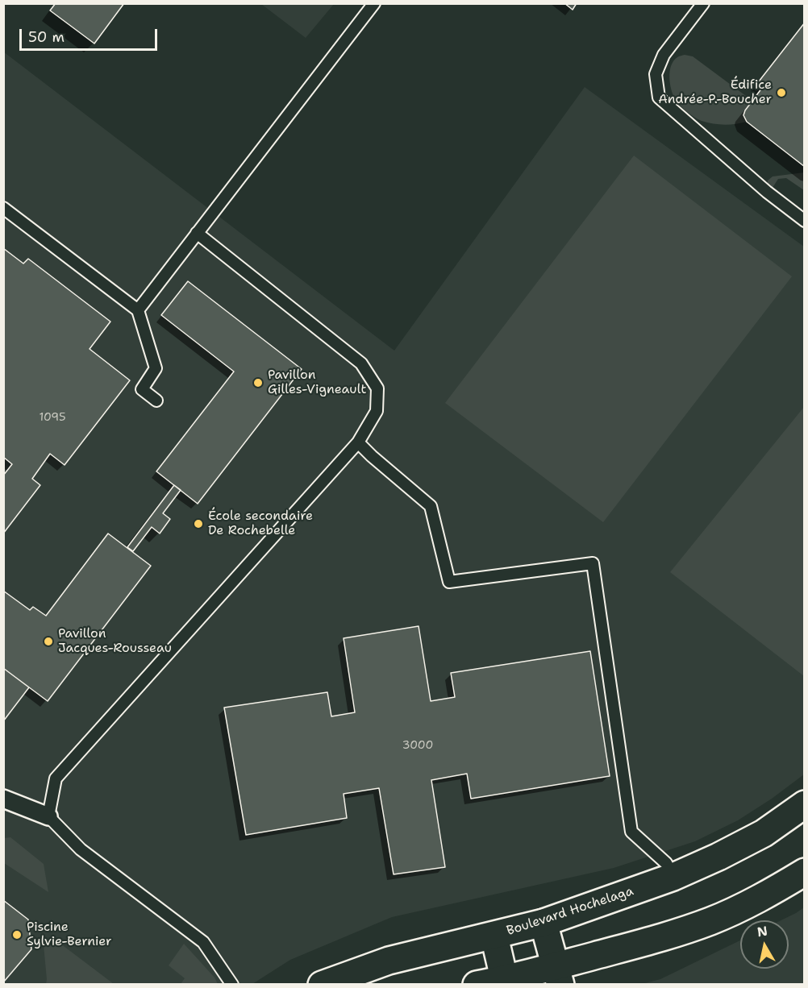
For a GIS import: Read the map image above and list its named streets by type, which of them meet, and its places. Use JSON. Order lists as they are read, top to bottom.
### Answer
{
  "streets": {
    "main road": ["Boulevard Hochelaga"]
  },
  "places": [
    "Édifice Andrée-P.-Boucher",
    "Pavillon Gilles-Vigneault",
    "École secondaire De Rochebelle",
    "Pavillon Jacques-Rousseau",
    "Piscine Sylvie-Bernier"
  ],
  "house_numbers": ["1095", "3000"],
  "scale_bar": "50 m",
  "north": "top"
}
